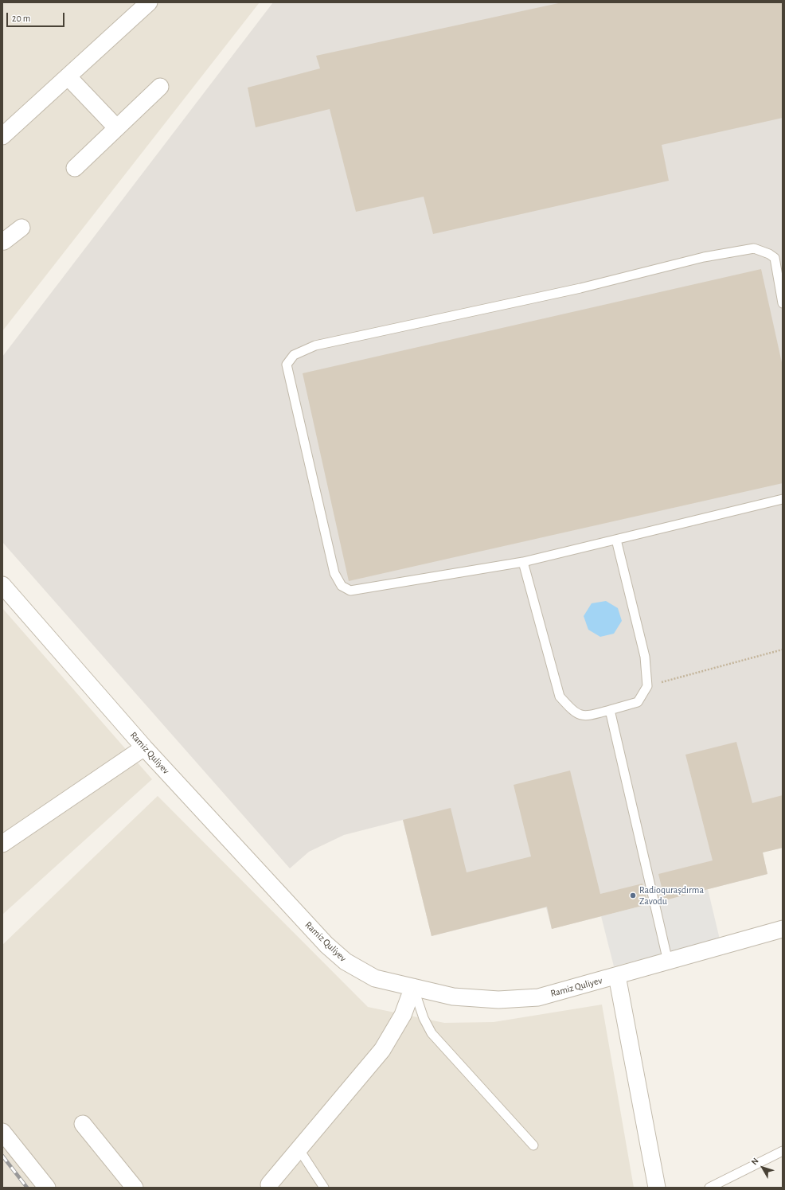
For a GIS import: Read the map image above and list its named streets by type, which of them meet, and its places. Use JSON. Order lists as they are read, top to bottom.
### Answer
{
  "streets": {
    "street": ["Ramiz Quliyev"]
  },
  "places": ["Radioquraşdırma Zavodu"],
  "scale_bar": "20 m",
  "north": "top left"
}
